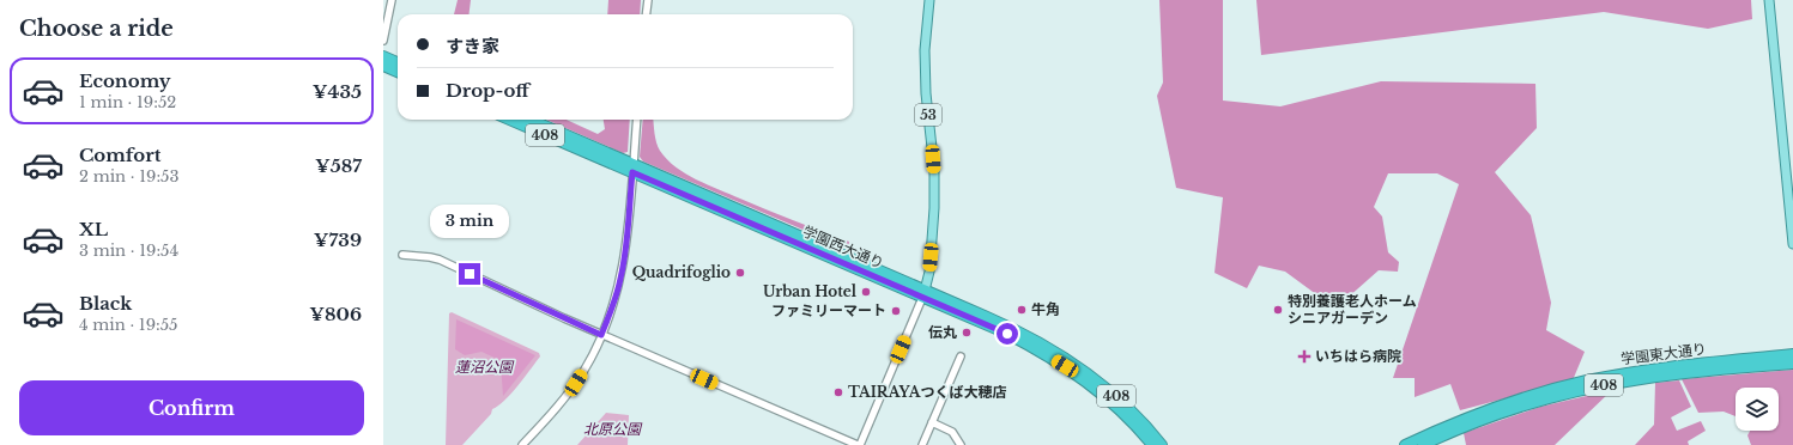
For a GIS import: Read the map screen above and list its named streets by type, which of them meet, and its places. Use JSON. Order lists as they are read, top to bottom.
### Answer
{
  "streets": {
    "highway": ["408", "学園西大通り", "学園東大通り"],
    "main road": ["53"]
  },
  "crossings": [
    ["53", "学園西大通り"]
  ],
  "parks": ["蓮沼公園", "北原公園"],
  "places": {
    "other": [
      "Quadrifoglio",
      "Urban Hotel",
      "牛角",
      "特別養護老人ホーム シニアガーデン",
      "ファミリーマート",
      "伝丸",
      "TAIRAYAつくば大穂店"
    ],
    "health": ["いちはら病院"]
  },
  "page": {
    "heading": "Choose a ride",
    "banner": ["すき家", "Drop-off"],
    "list": [
      {
        "name": "Economy",
        "note": "1 min · 19:52",
        "value": "¥435"
      },
      {
        "name": "Comfort",
        "note": "2 min · 19:53",
        "value": "¥587"
      },
      {
        "name": "XL",
        "note": "3 min · 19:54",
        "value": "¥739"
      },
      {
        "name": "Black",
        "note": "4 min · 19:55",
        "value": "¥806"
      }
    ],
    "bubble": "3 min",
    "buttons": "Confirm"
  }
}
